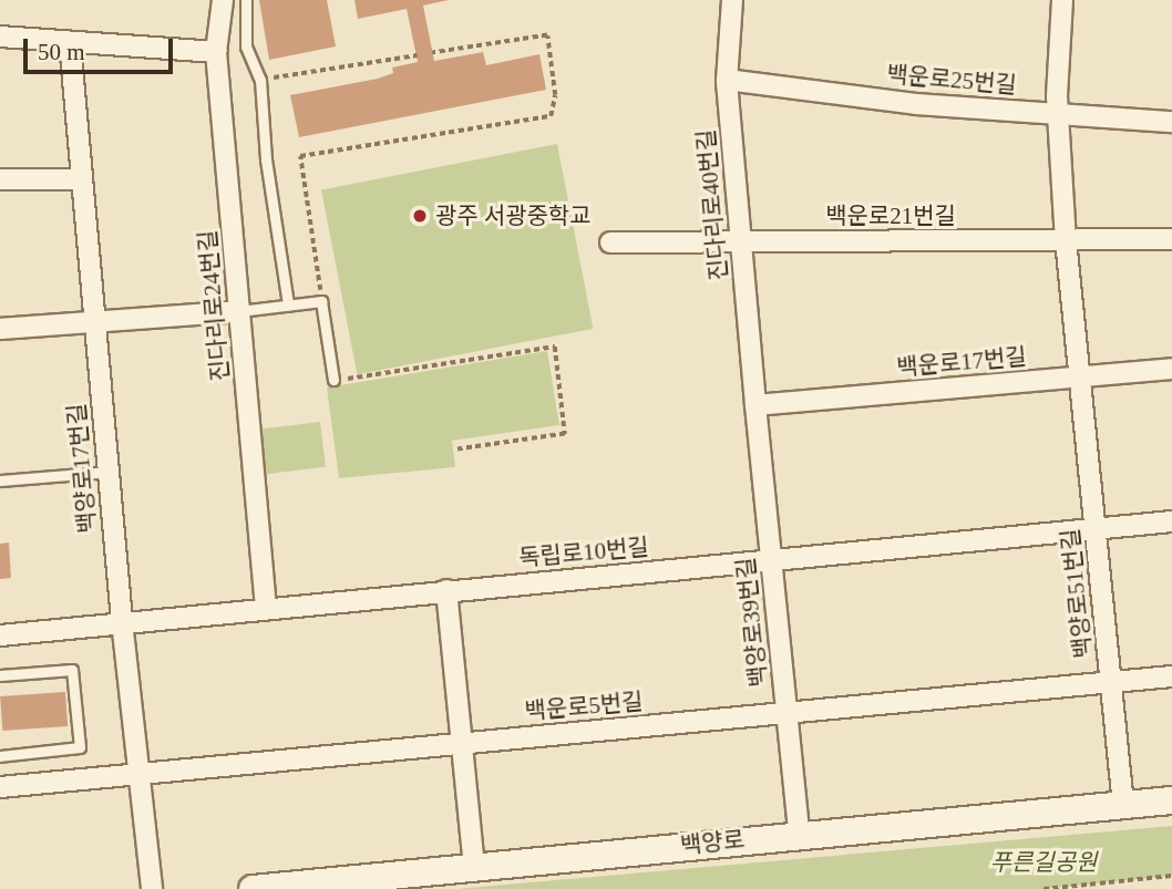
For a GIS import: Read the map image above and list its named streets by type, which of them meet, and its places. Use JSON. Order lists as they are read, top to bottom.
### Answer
{
  "streets": {
    "street": [
      "백운로25번길",
      "진다리로40번길",
      "백운로21번길",
      "진다리로24번길",
      "백운로17번길",
      "백양로17번길",
      "독립로10번길",
      "백양로51번길",
      "백양로39번길",
      "백운로5번길",
      "백양로"
    ]
  },
  "crossings": [
    ["백운로25번길", "진다리로40번길"],
    ["백운로25번길", "백양로51번길"],
    ["진다리로40번길", "백운로21번길"],
    ["진다리로40번길", "백운로17번길"],
    ["진다리로40번길", "백양로39번길"],
    ["백운로21번길", "백양로51번길"],
    ["진다리로24번길", "독립로10번길"],
    ["백운로17번길", "백양로51번길"],
    ["백운로17번길", "백양로39번길"],
    ["백양로17번길", "독립로10번길"],
    ["백양로17번길", "백운로5번길"],
    ["독립로10번길", "백양로51번길"],
    ["독립로10번길", "백양로39번길"],
    ["백양로51번길", "백운로5번길"],
    ["백양로51번길", "백양로"],
    ["백양로39번길", "백운로5번길"],
    ["백양로39번길", "백양로"]
  ],
  "parks": ["푸른길공원"],
  "places": ["광주 서광중학교"],
  "scale_bar": "50 m"
}
